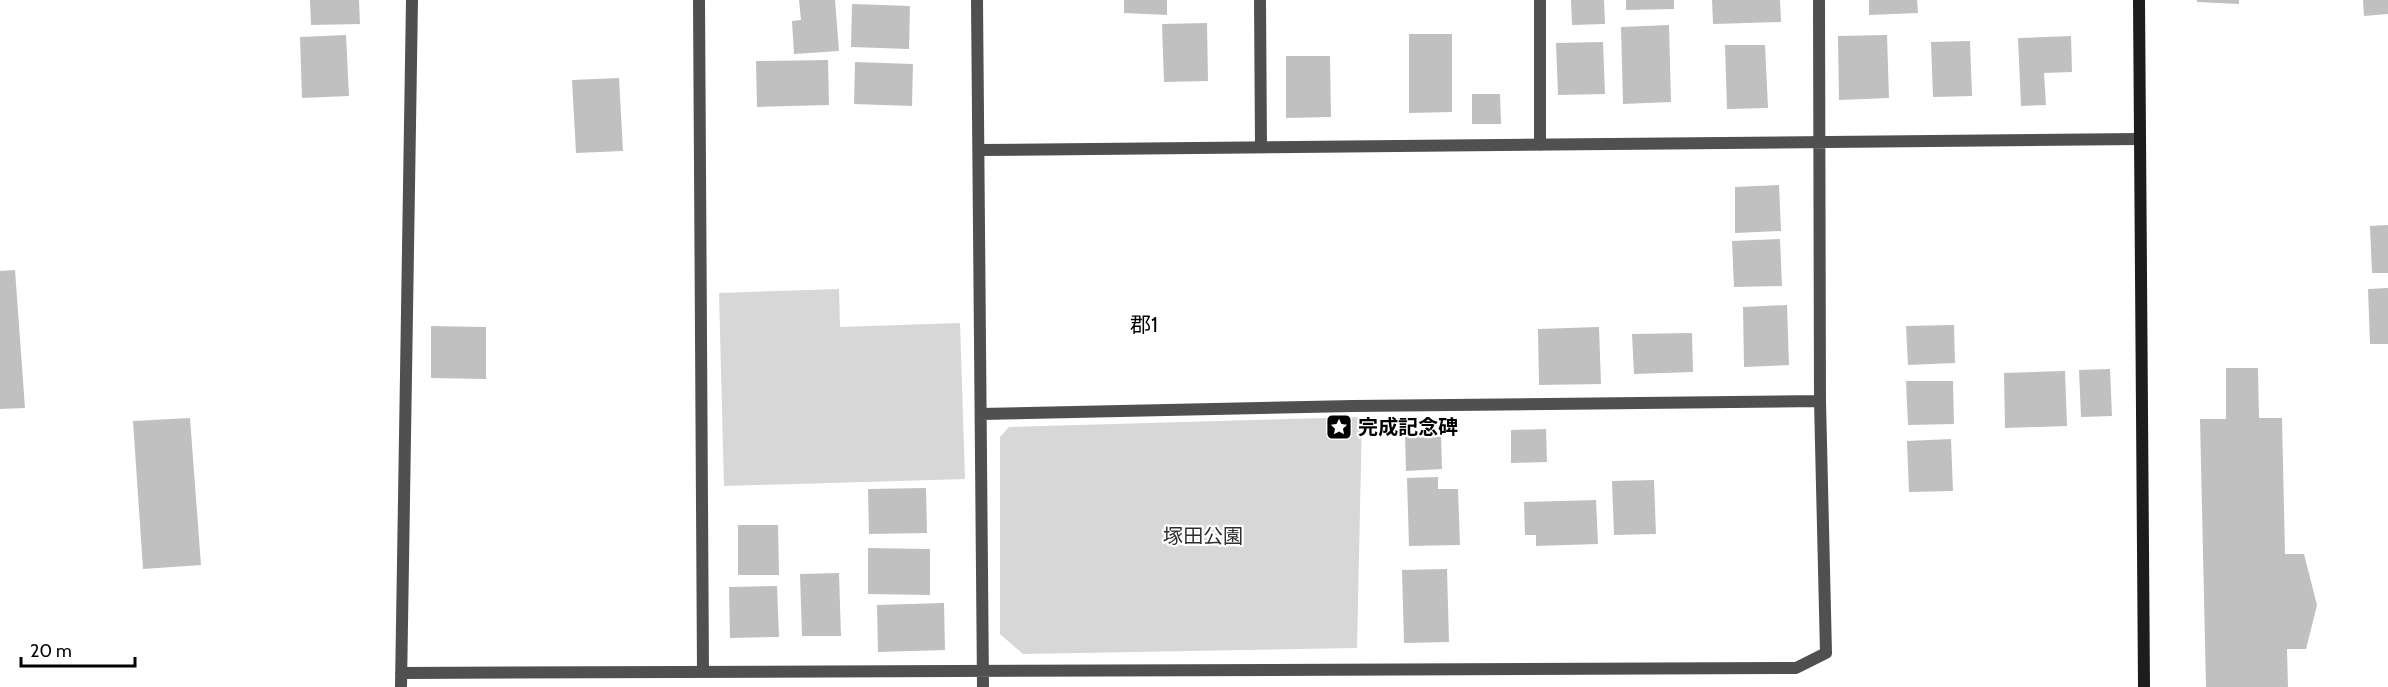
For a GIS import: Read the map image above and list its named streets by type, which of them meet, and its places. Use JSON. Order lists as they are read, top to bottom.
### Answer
{
  "districts": ["郡1"],
  "parks": ["塚田公園"],
  "places": {
    "place": ["完成記念碑"]
  },
  "scale_bar": "20 m"
}
